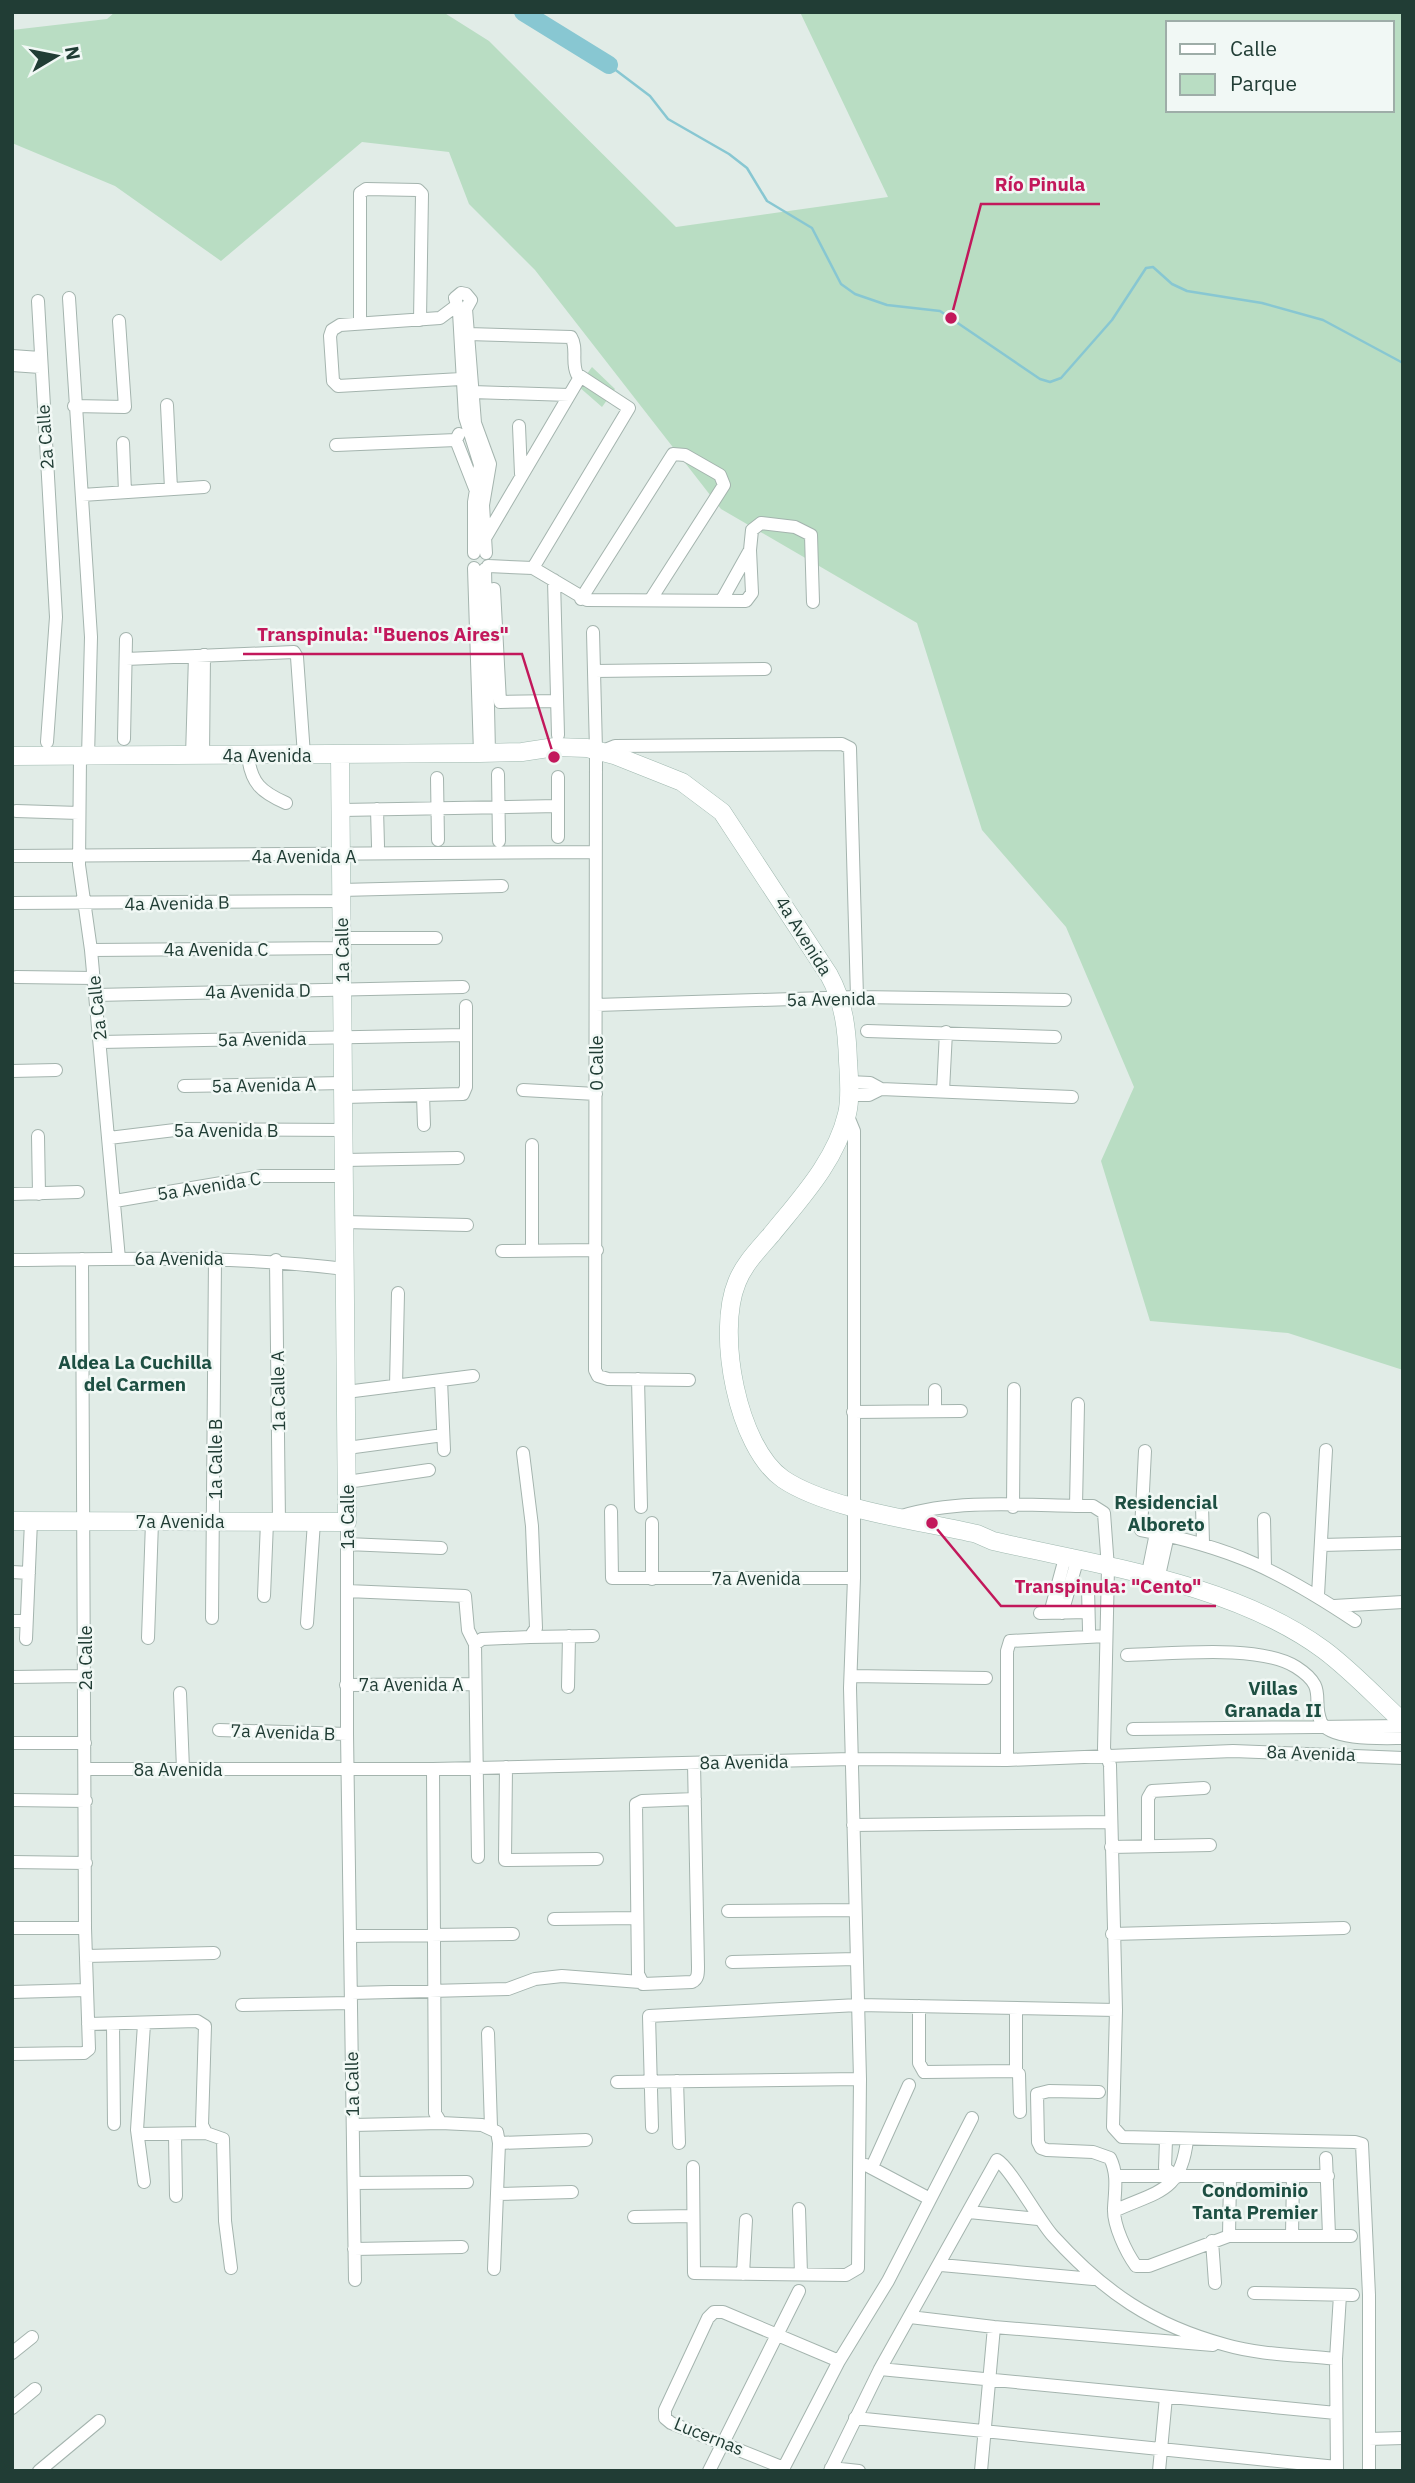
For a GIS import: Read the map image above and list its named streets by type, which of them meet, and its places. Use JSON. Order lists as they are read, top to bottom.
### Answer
{
  "streets": {
    "main road": ["4a Avenida", "1a Calle", "7a Avenida"],
    "street": [
      "2a Calle",
      "4a Avenida A",
      "4a Avenida B",
      "4a Avenida C",
      "4a Avenida D",
      "5a Avenida",
      "0 Calle",
      "5a Avenida A",
      "5a Avenida B",
      "5a Avenida C",
      "6a Avenida",
      "1a Calle A",
      "1a Calle B",
      "7a Avenida A",
      "7a Avenida B",
      "8a Avenida",
      "Lucernas"
    ]
  },
  "crossings": [
    ["2a Calle", "4a Avenida"],
    ["2a Calle", "4a Avenida A"],
    ["2a Calle", "4a Avenida B"],
    ["2a Calle", "4a Avenida C"],
    ["2a Calle", "4a Avenida D"],
    ["2a Calle", "5a Avenida"],
    ["2a Calle", "5a Avenida B"],
    ["2a Calle", "5a Avenida C"],
    ["2a Calle", "6a Avenida"],
    ["2a Calle", "7a Avenida"],
    ["2a Calle", "8a Avenida"],
    ["4a Avenida", "1a Calle"],
    ["4a Avenida", "5a Avenida"],
    ["4a Avenida", "0 Calle"],
    ["4a Avenida A", "1a Calle"],
    ["4a Avenida A", "0 Calle"],
    ["4a Avenida B", "1a Calle"],
    ["4a Avenida C", "1a Calle"],
    ["1a Calle", "4a Avenida D"],
    ["1a Calle", "5a Avenida"],
    ["1a Calle", "5a Avenida A"],
    ["1a Calle", "5a Avenida B"],
    ["1a Calle", "5a Avenida C"],
    ["1a Calle", "6a Avenida"],
    ["1a Calle", "7a Avenida"],
    ["1a Calle", "7a Avenida A"],
    ["1a Calle", "7a Avenida B"],
    ["1a Calle", "8a Avenida"],
    ["5a Avenida", "0 Calle"],
    ["6a Avenida", "1a Calle A"],
    ["6a Avenida", "1a Calle B"],
    ["1a Calle A", "7a Avenida"],
    ["1a Calle B", "7a Avenida"]
  ],
  "districts": [
    "Aldea La Cuchilla del Carmen",
    "Residencial Alboreto",
    "Villas Granada II",
    "Condominio Tanta Premier"
  ],
  "places": ["Río Pinula", "Transpinula: \"Buenos Aires\"", "Transpinula: \"Cento\""],
  "legend": ["Calle", "Parque"],
  "north": "right"
}
